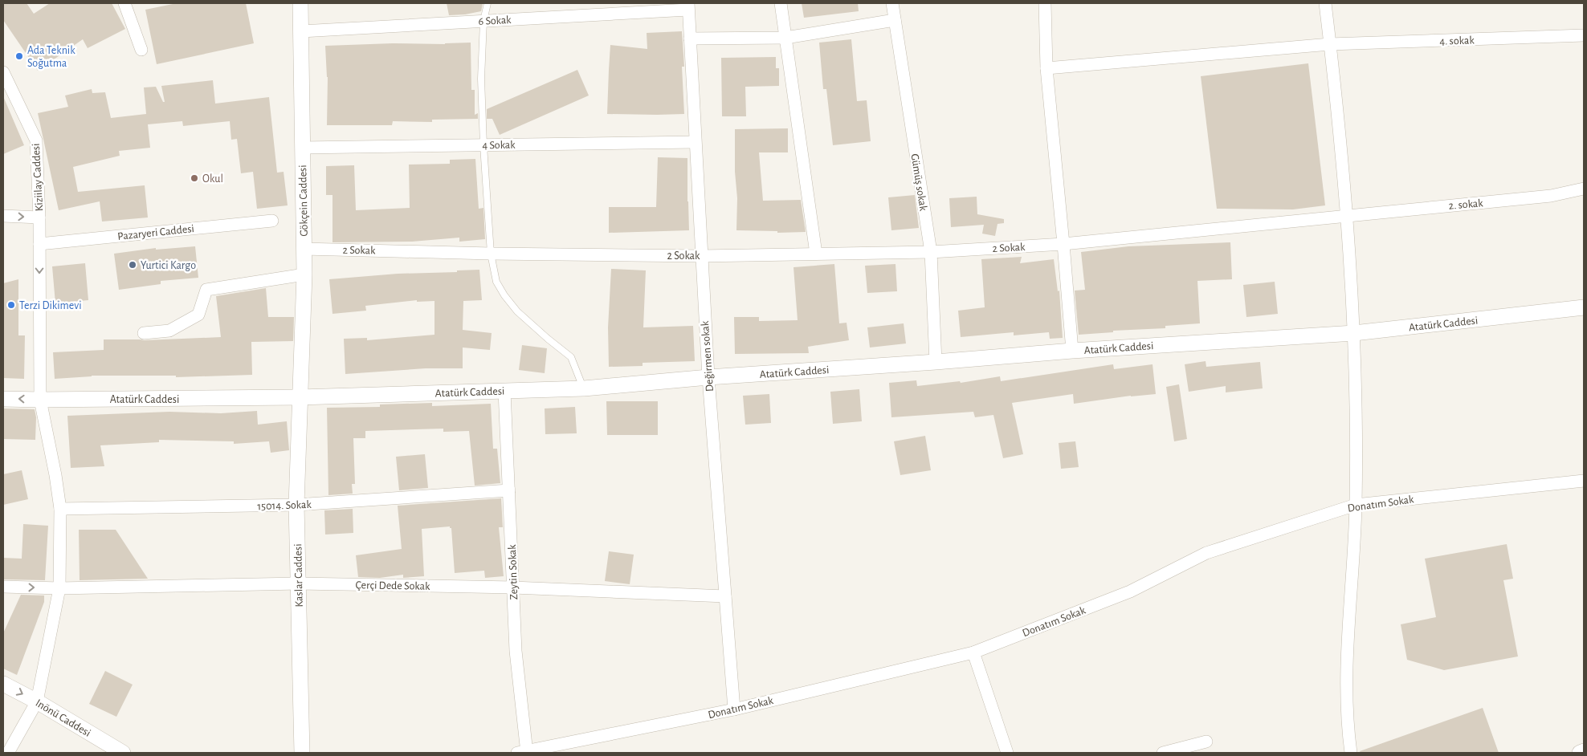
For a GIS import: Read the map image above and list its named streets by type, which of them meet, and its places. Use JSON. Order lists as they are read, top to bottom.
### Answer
{
  "streets": {
    "street": [
      "6 Sokak",
      "4. sokak",
      "4 Sokak",
      "Kiziilay Caddesi",
      "Gümüş sokak",
      "Gökçein Caddesi",
      "2. sokak",
      "Pazaryeri Caddesi",
      "2 Sokak",
      "Atatürk Caddesi",
      "Değirmen sokak",
      "Donatım Sokak",
      "15014. Sokak",
      "Zeytin Sokak",
      "Kaslar Caddesi",
      "Çerçi Dede Sokak",
      "Inönü Caddesi"
    ]
  },
  "crossings": [
    ["6 Sokak", "Gökçein Caddesi"],
    ["6 Sokak", "Değirmen sokak"],
    ["4 Sokak", "Gökçein Caddesi"],
    ["4 Sokak", "Değirmen sokak"],
    ["Kiziilay Caddesi", "Pazaryeri Caddesi"],
    ["Kiziilay Caddesi", "Atatürk Caddesi"],
    ["Kiziilay Caddesi", "15014. Sokak"],
    ["Kiziilay Caddesi", "Çerçi Dede Sokak"],
    ["Kiziilay Caddesi", "Inönü Caddesi"],
    ["Gümüş sokak", "2 Sokak"],
    ["Gümüş sokak", "Atatürk Caddesi"],
    ["Gökçein Caddesi", "2 Sokak"],
    ["Gökçein Caddesi", "Atatürk Caddesi"],
    ["Gökçein Caddesi", "Kaslar Caddesi"],
    ["2. sokak", "2 Sokak"],
    ["2 Sokak", "Değirmen sokak"],
    ["Atatürk Caddesi", "Değirmen sokak"],
    ["Atatürk Caddesi", "Zeytin Sokak"],
    ["Atatürk Caddesi", "Kaslar Caddesi"],
    ["Değirmen sokak", "Donatım Sokak"],
    ["Değirmen sokak", "Çerçi Dede Sokak"],
    ["Donatım Sokak", "Zeytin Sokak"],
    ["15014. Sokak", "Zeytin Sokak"],
    ["15014. Sokak", "Kaslar Caddesi"],
    ["Zeytin Sokak", "Çerçi Dede Sokak"],
    ["Kaslar Caddesi", "Çerçi Dede Sokak"]
  ],
  "places": [
    "Ada Teknik Soğutma",
    "Okul",
    "Yurtici Kargo",
    "Terzi Dikimevi"
  ]
}
